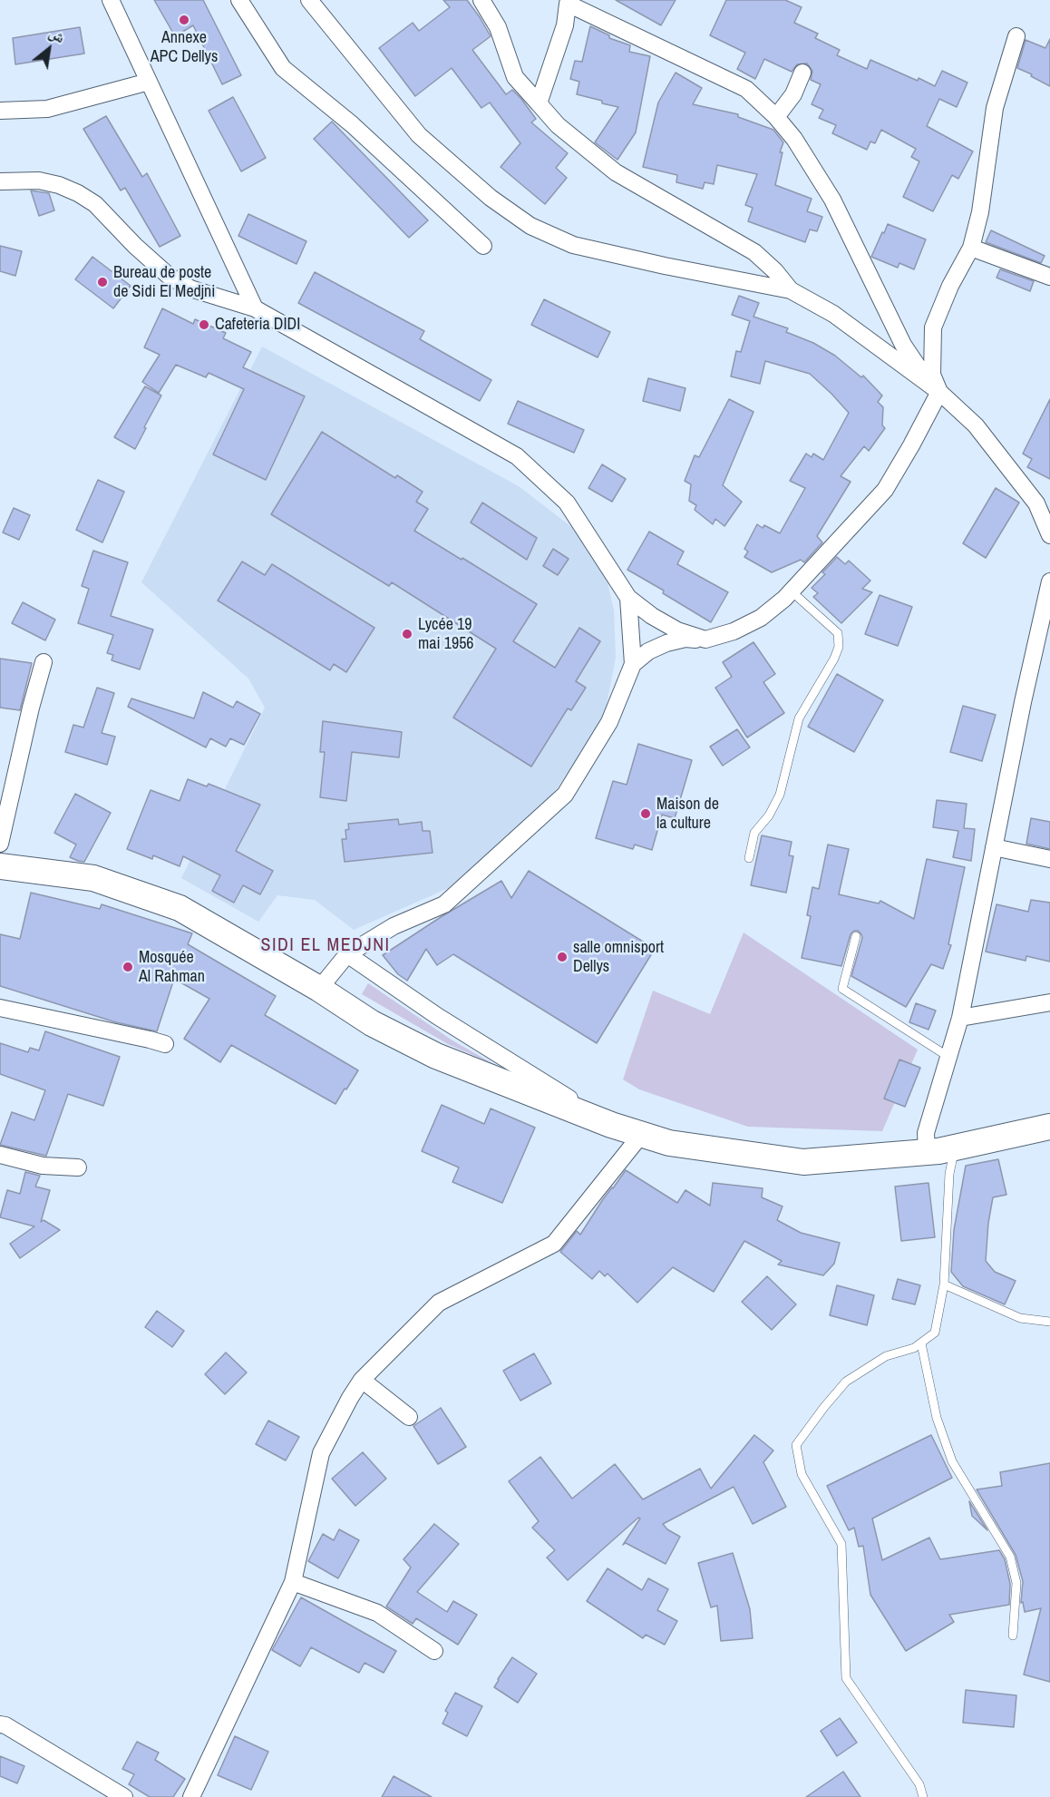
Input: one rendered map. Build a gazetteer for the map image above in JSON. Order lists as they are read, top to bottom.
{
  "districts": ["SIDI EL MEDJNI"],
  "places": [
    "Annexe APC Dellys",
    "Bureau de poste de Sidi El Medjni",
    "Cafeteria DIDI",
    "Lycée 19 mai 1956",
    "Maison de la culture",
    "salle omnisport Dellys",
    "Mosquée Al Rahman"
  ],
  "north": "top right"
}
